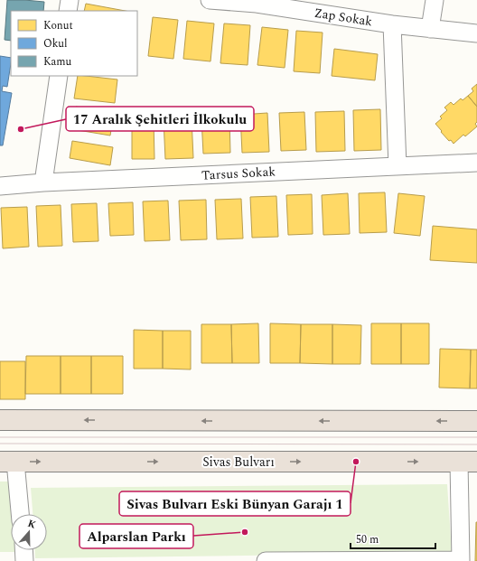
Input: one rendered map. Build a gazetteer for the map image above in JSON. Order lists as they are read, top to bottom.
{
  "streets": {
    "highway": ["Sivas Bulvarı"],
    "street": ["Zap Sokak", "Tarsus Sokak"]
  },
  "places": ["17 Aralık Şehitleri İlkokulu", "Sivas Bulvarı Eski Bünyan Garajı 1", "Alparslan Parkı"],
  "legend": ["Konut", "Okul", "Kamu"],
  "scale_bar": "50 m",
  "north": "top"
}
